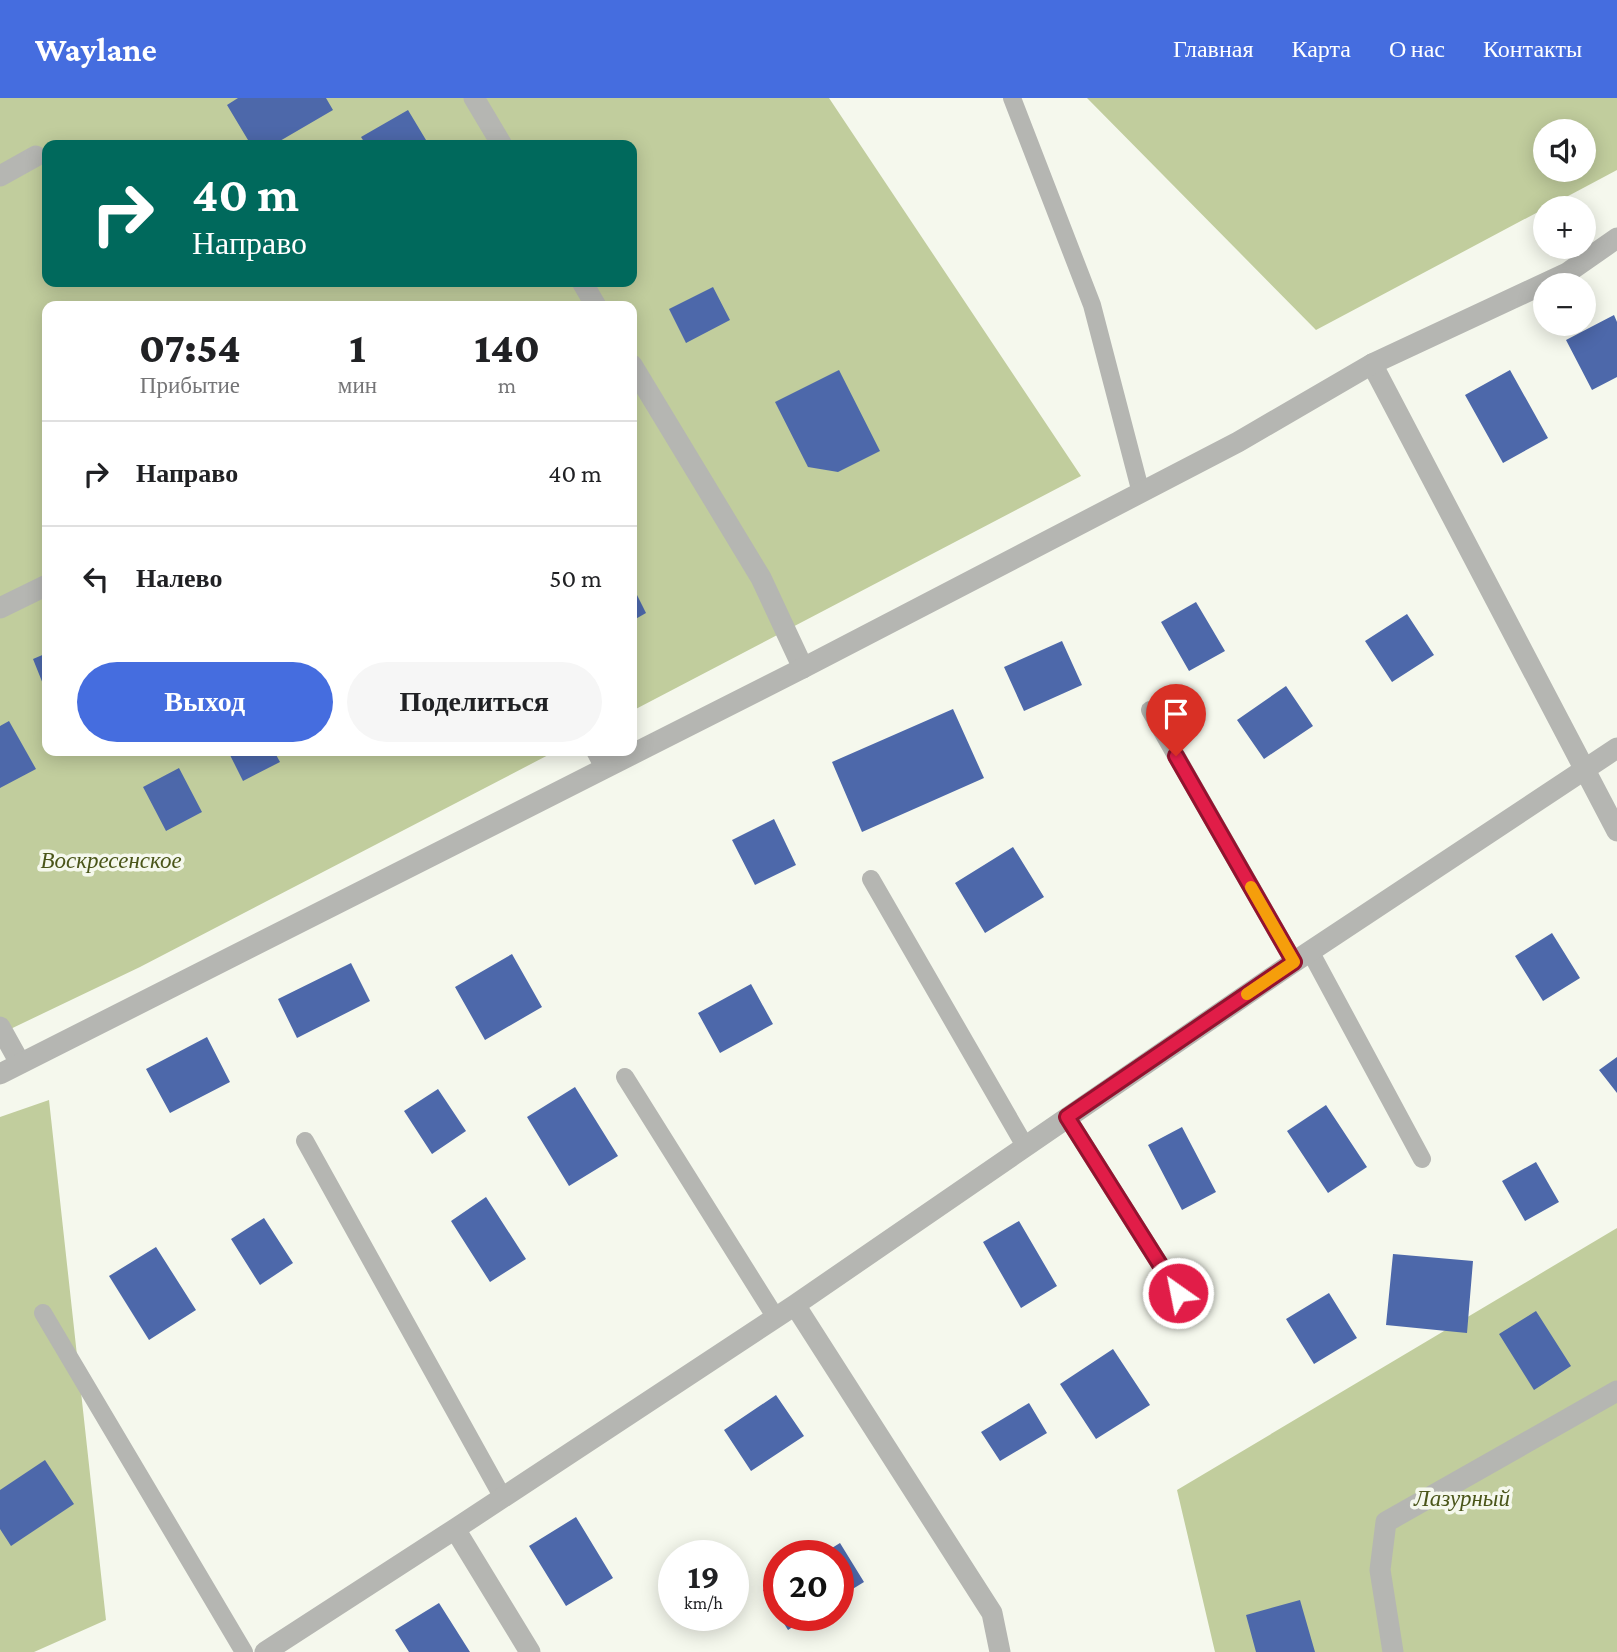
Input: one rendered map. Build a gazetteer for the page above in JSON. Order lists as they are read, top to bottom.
{
  "parks": ["Воскресенское", "Лазурный"],
  "page": {
    "header": "Waylane",
    "nav": [
      "Главная",
      "Карта",
      "О нас",
      "Контакты"
    ],
    "map_buttons": ["+", "−"],
    "turn": ["40 m", "Направо"],
    "eta": [
      "07:54",
      "Прибытие",
      "1",
      "мин",
      "140",
      "m"
    ],
    "list": [
      {
        "name": "Направо",
        "value": "40 m"
      },
      {
        "name": "Налево",
        "value": "50 m"
      }
    ],
    "buttons": ["Выход", "Поделиться"],
    "speed": "19 km/h",
    "limit": "20"
  }
}
